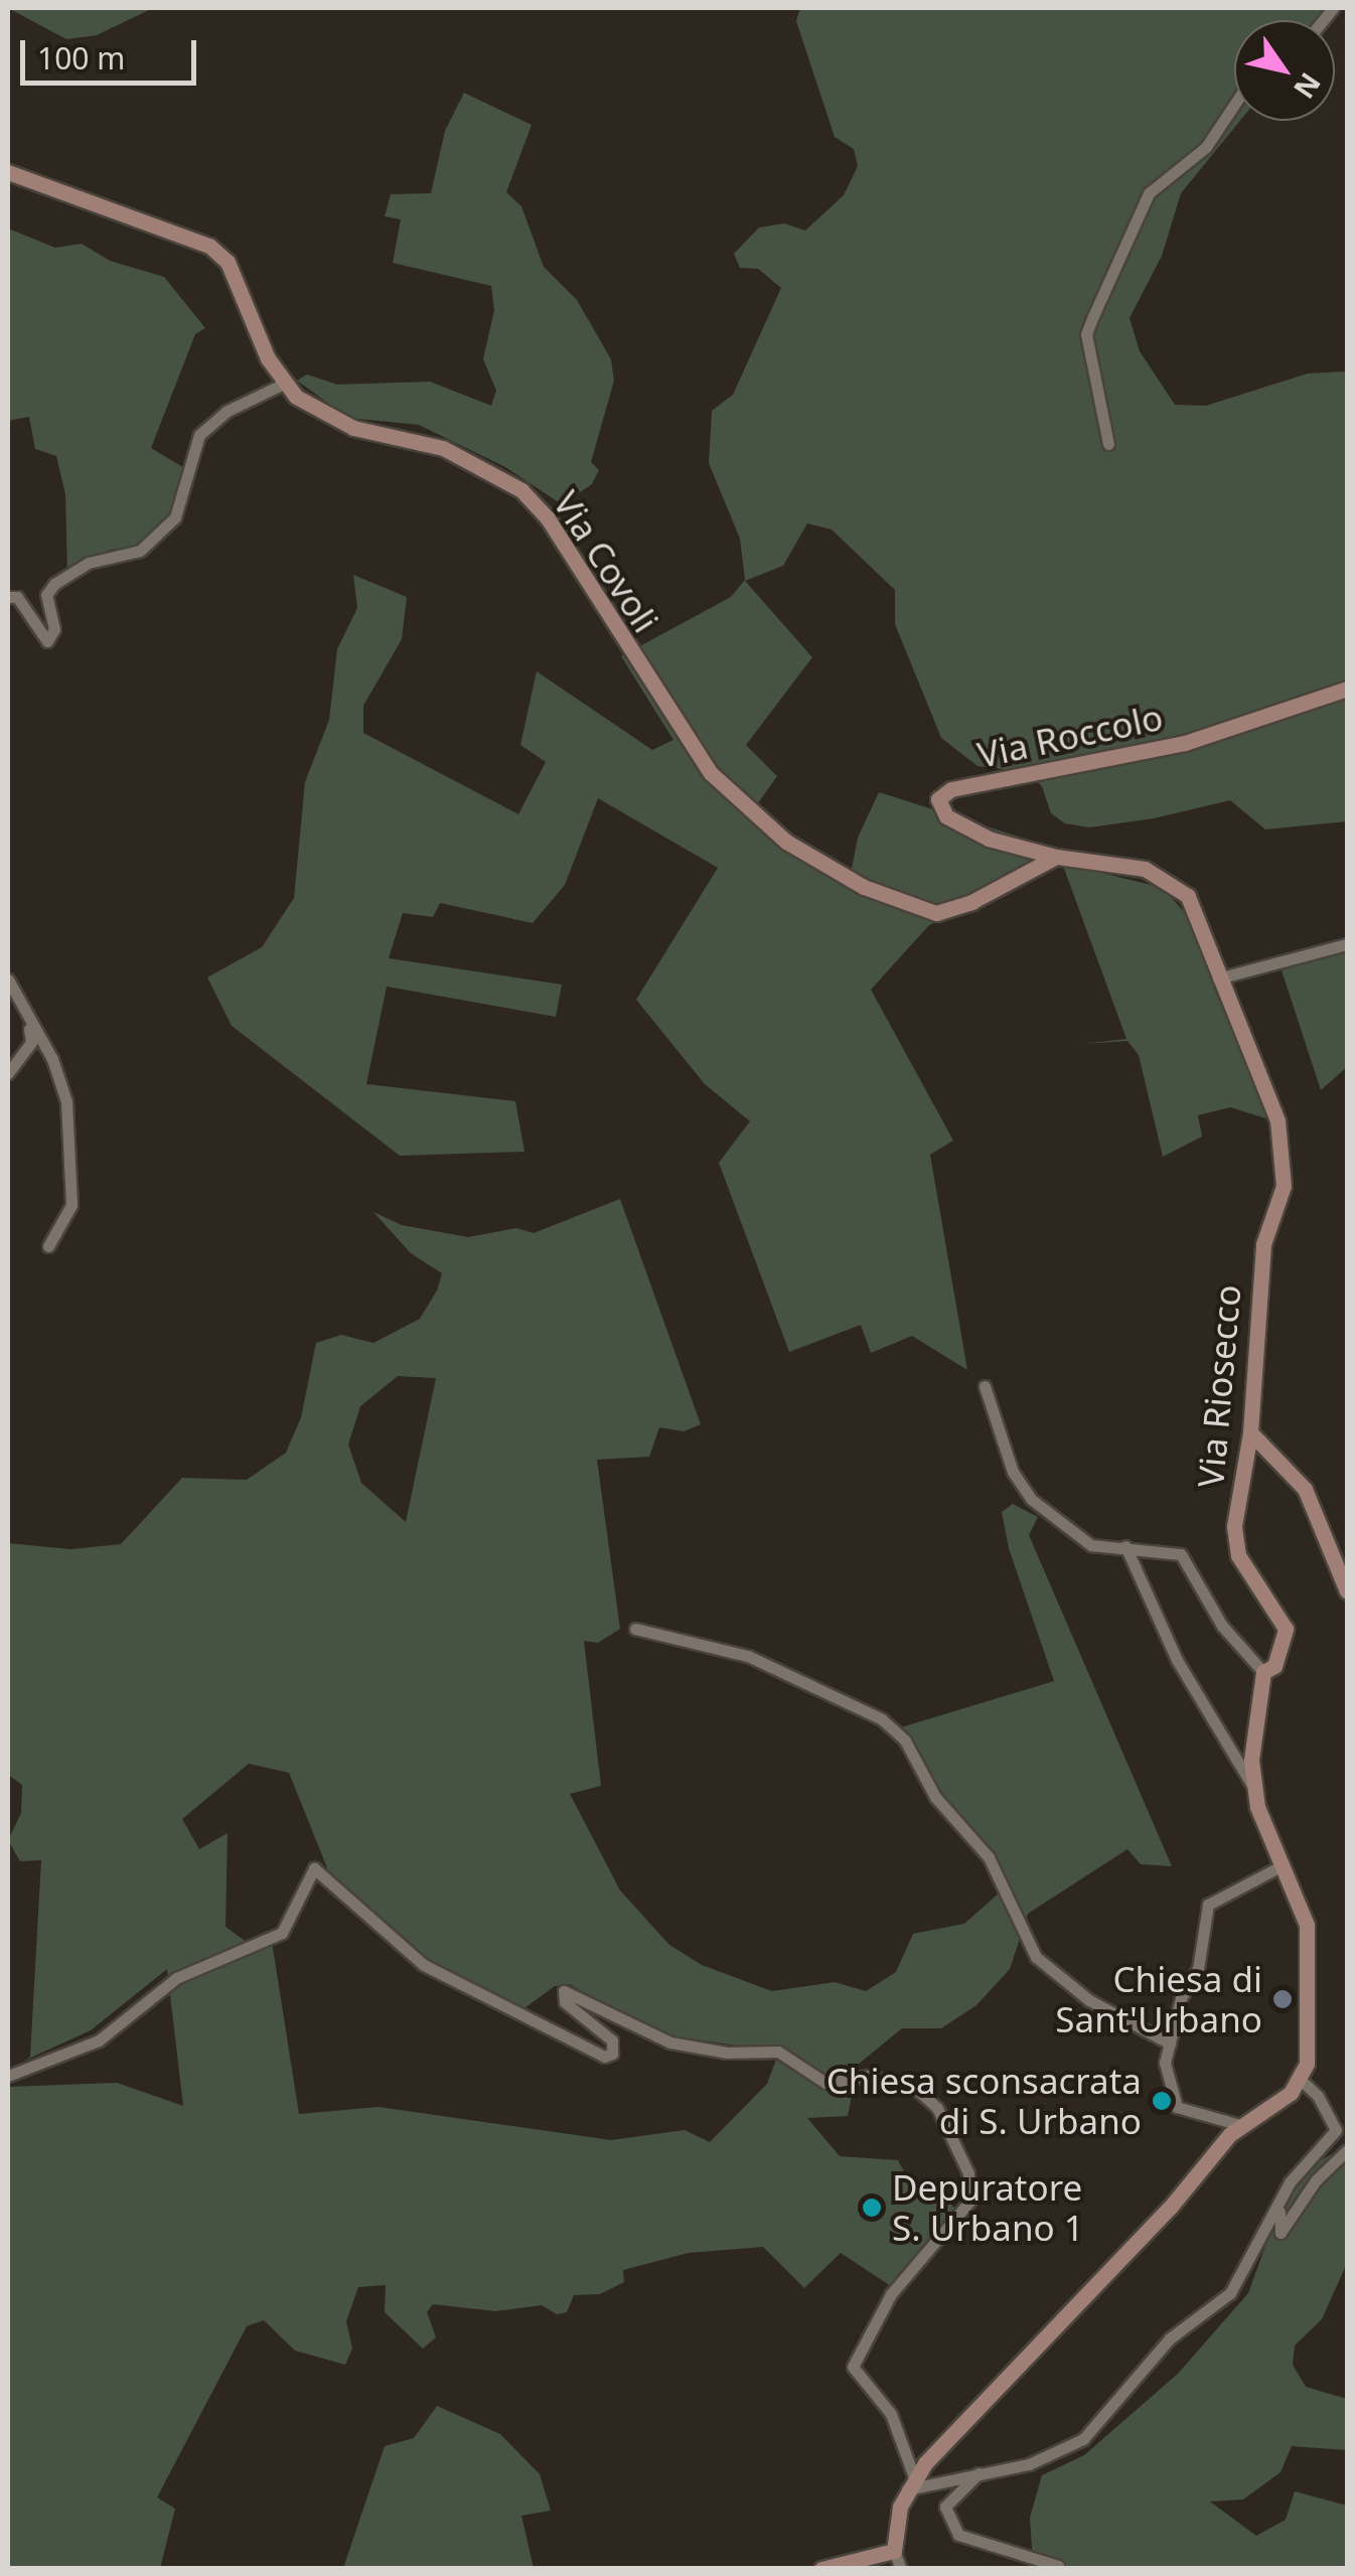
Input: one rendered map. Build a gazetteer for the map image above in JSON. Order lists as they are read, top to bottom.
{
  "streets": {
    "street": ["Via Covoli", "Via Roccolo", "Via Riosecco"]
  },
  "crossings": [
    ["Via Covoli", "Via Roccolo"],
    ["Via Covoli", "Via Riosecco"],
    ["Via Roccolo", "Via Riosecco"]
  ],
  "places": ["Chiesa di Sant'Urbano", "Chiesa sconsacrata di S. Urbano", "Depuratore S. Urbano 1"],
  "scale_bar": "100 m",
  "north": "bottom right"
}
